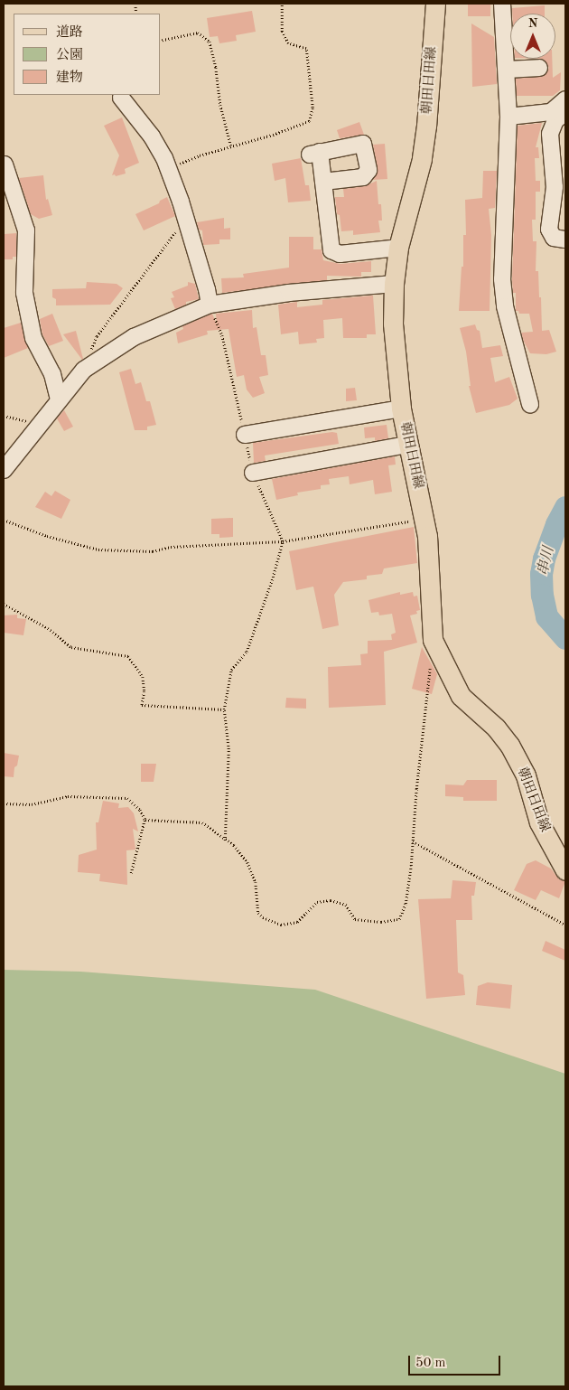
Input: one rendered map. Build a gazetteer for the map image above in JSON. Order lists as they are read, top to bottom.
{
  "streets": {
    "main road": ["朝田日田線"]
  },
  "water": ["串川"],
  "legend": ["道路", "公園", "建物"],
  "scale_bar": "50 m",
  "north": "top"
}
